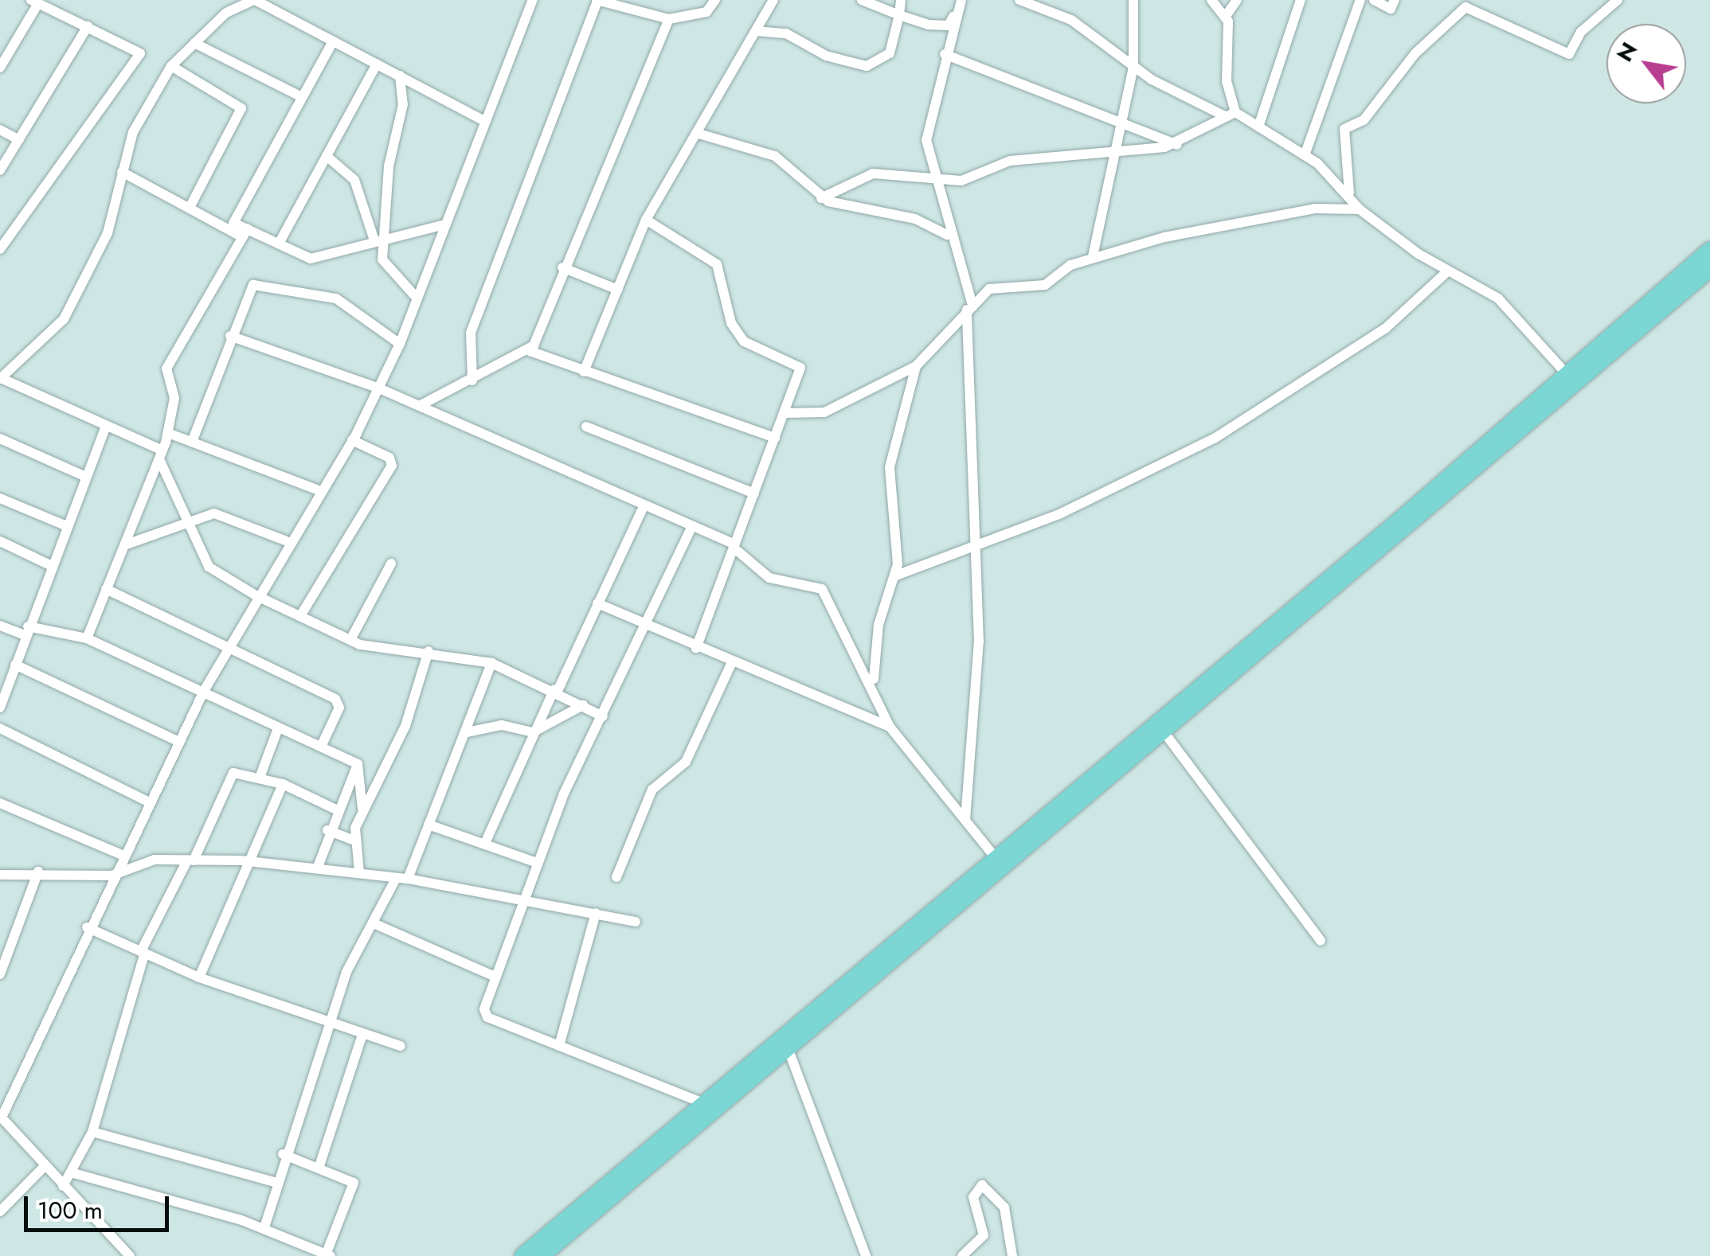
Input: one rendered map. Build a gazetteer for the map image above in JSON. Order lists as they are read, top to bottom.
{
  "scale_bar": "100 m",
  "north": "top left"
}
